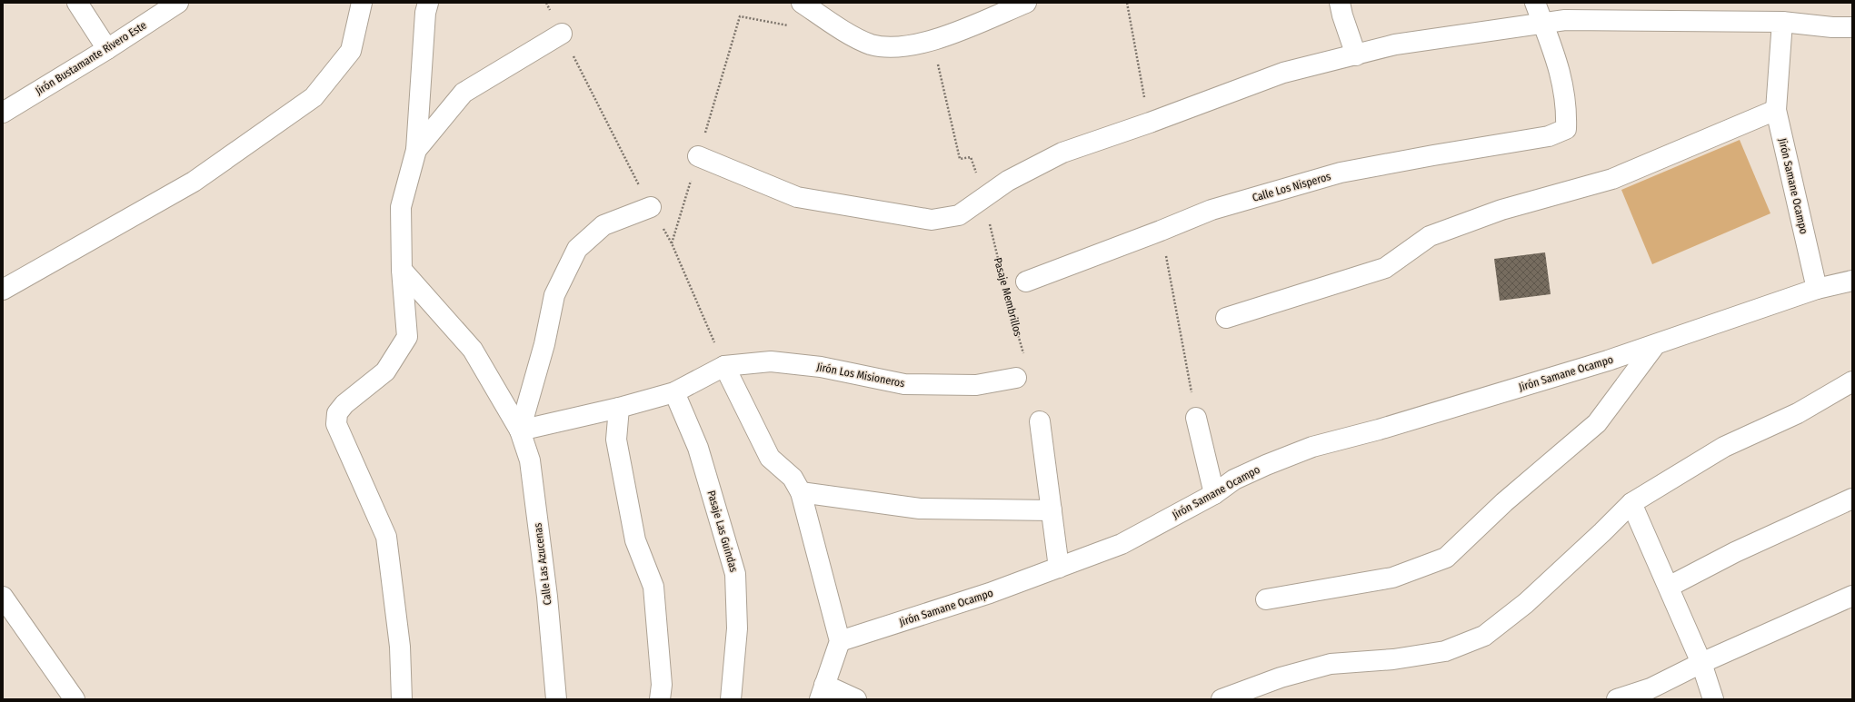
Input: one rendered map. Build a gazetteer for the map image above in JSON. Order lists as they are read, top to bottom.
{
  "streets": {
    "street": [
      "Jirón Bustamante Rivero Este",
      "Jirón Samane Ocampo",
      "Calle Los Nisperos",
      "Jirón Los Misioneros",
      "Pasaje Las Guindas",
      "Calle Las Azucenas"
    ],
    "path": ["Pasaje Membrillos"]
  }
}
